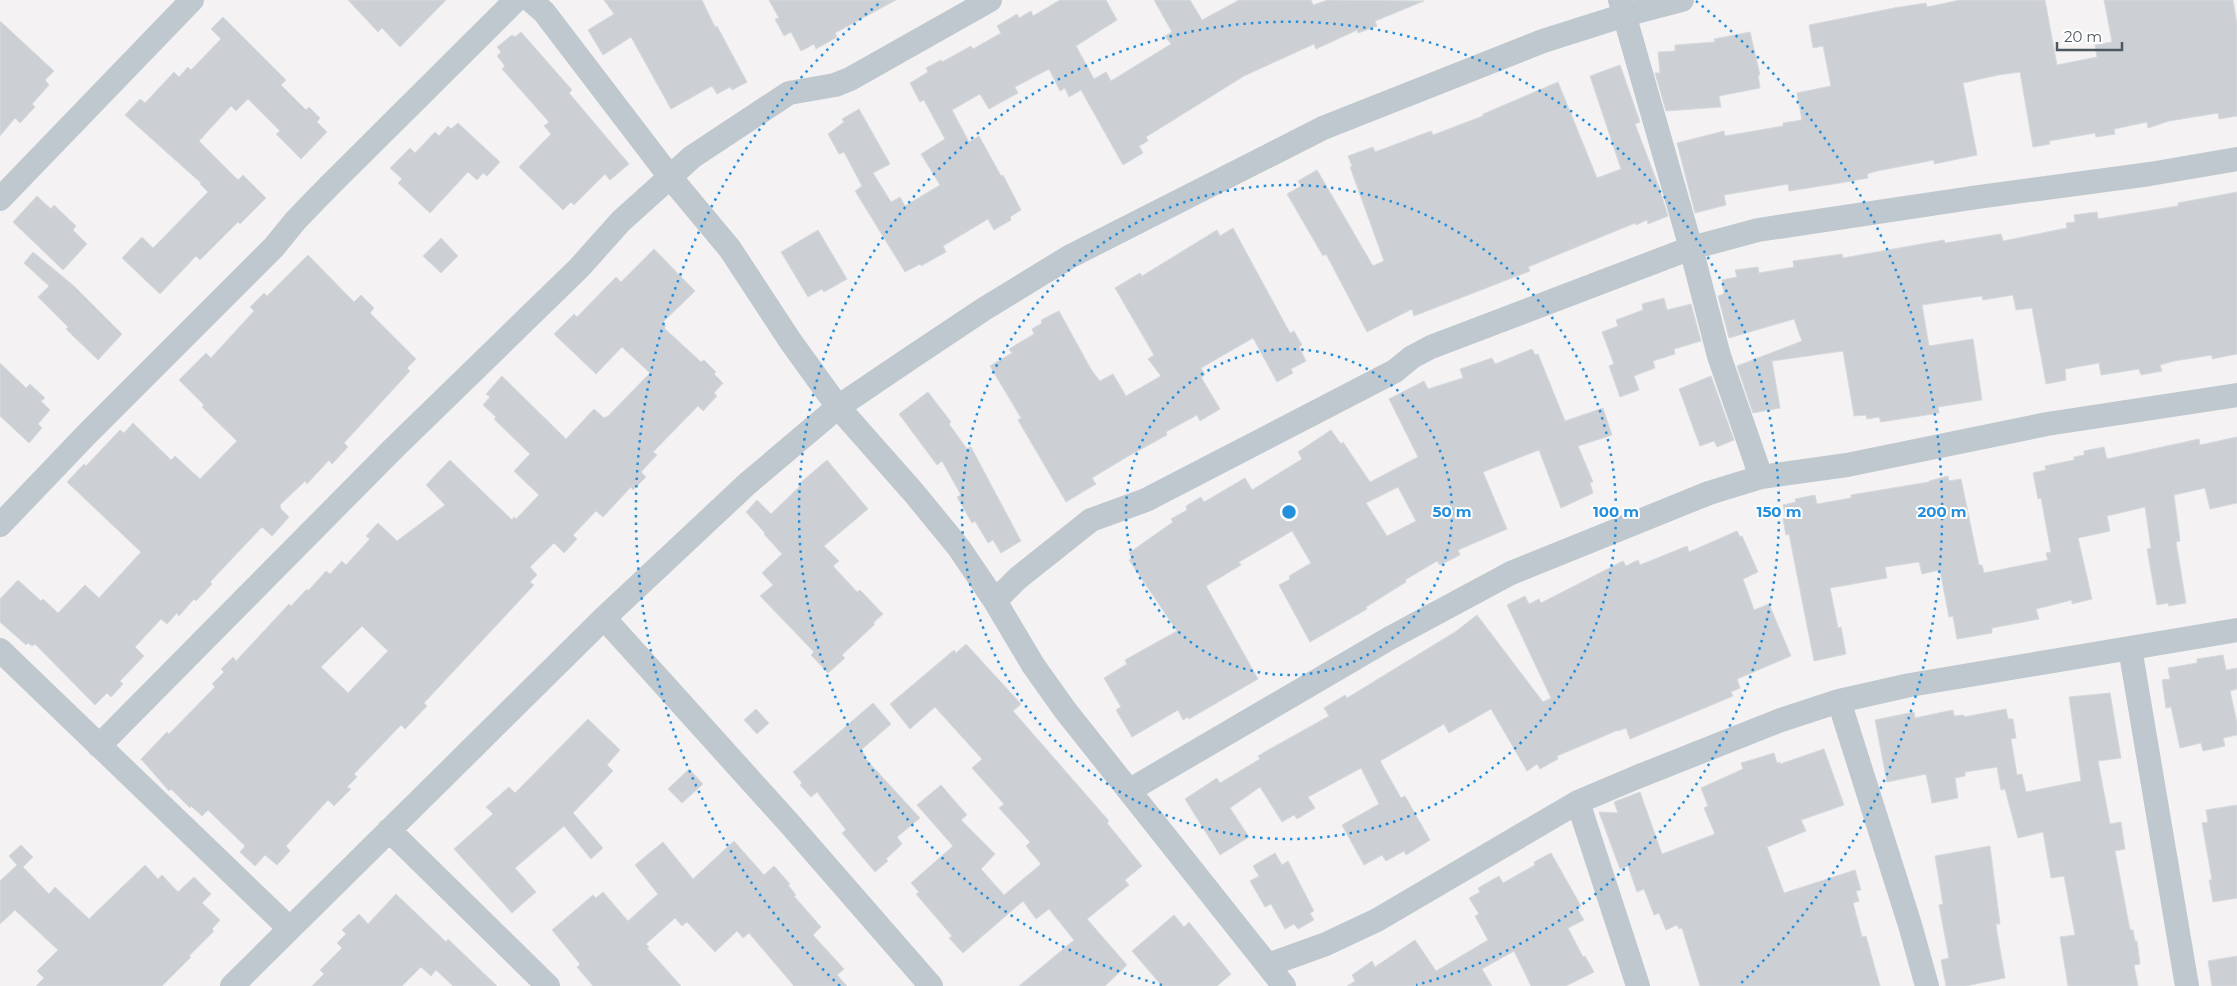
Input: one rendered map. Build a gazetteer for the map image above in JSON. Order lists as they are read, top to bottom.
{
  "scale_bar": "20 m",
  "rings": [
    "50 m",
    "100 m",
    "150 m",
    "200 m"
  ]
}
